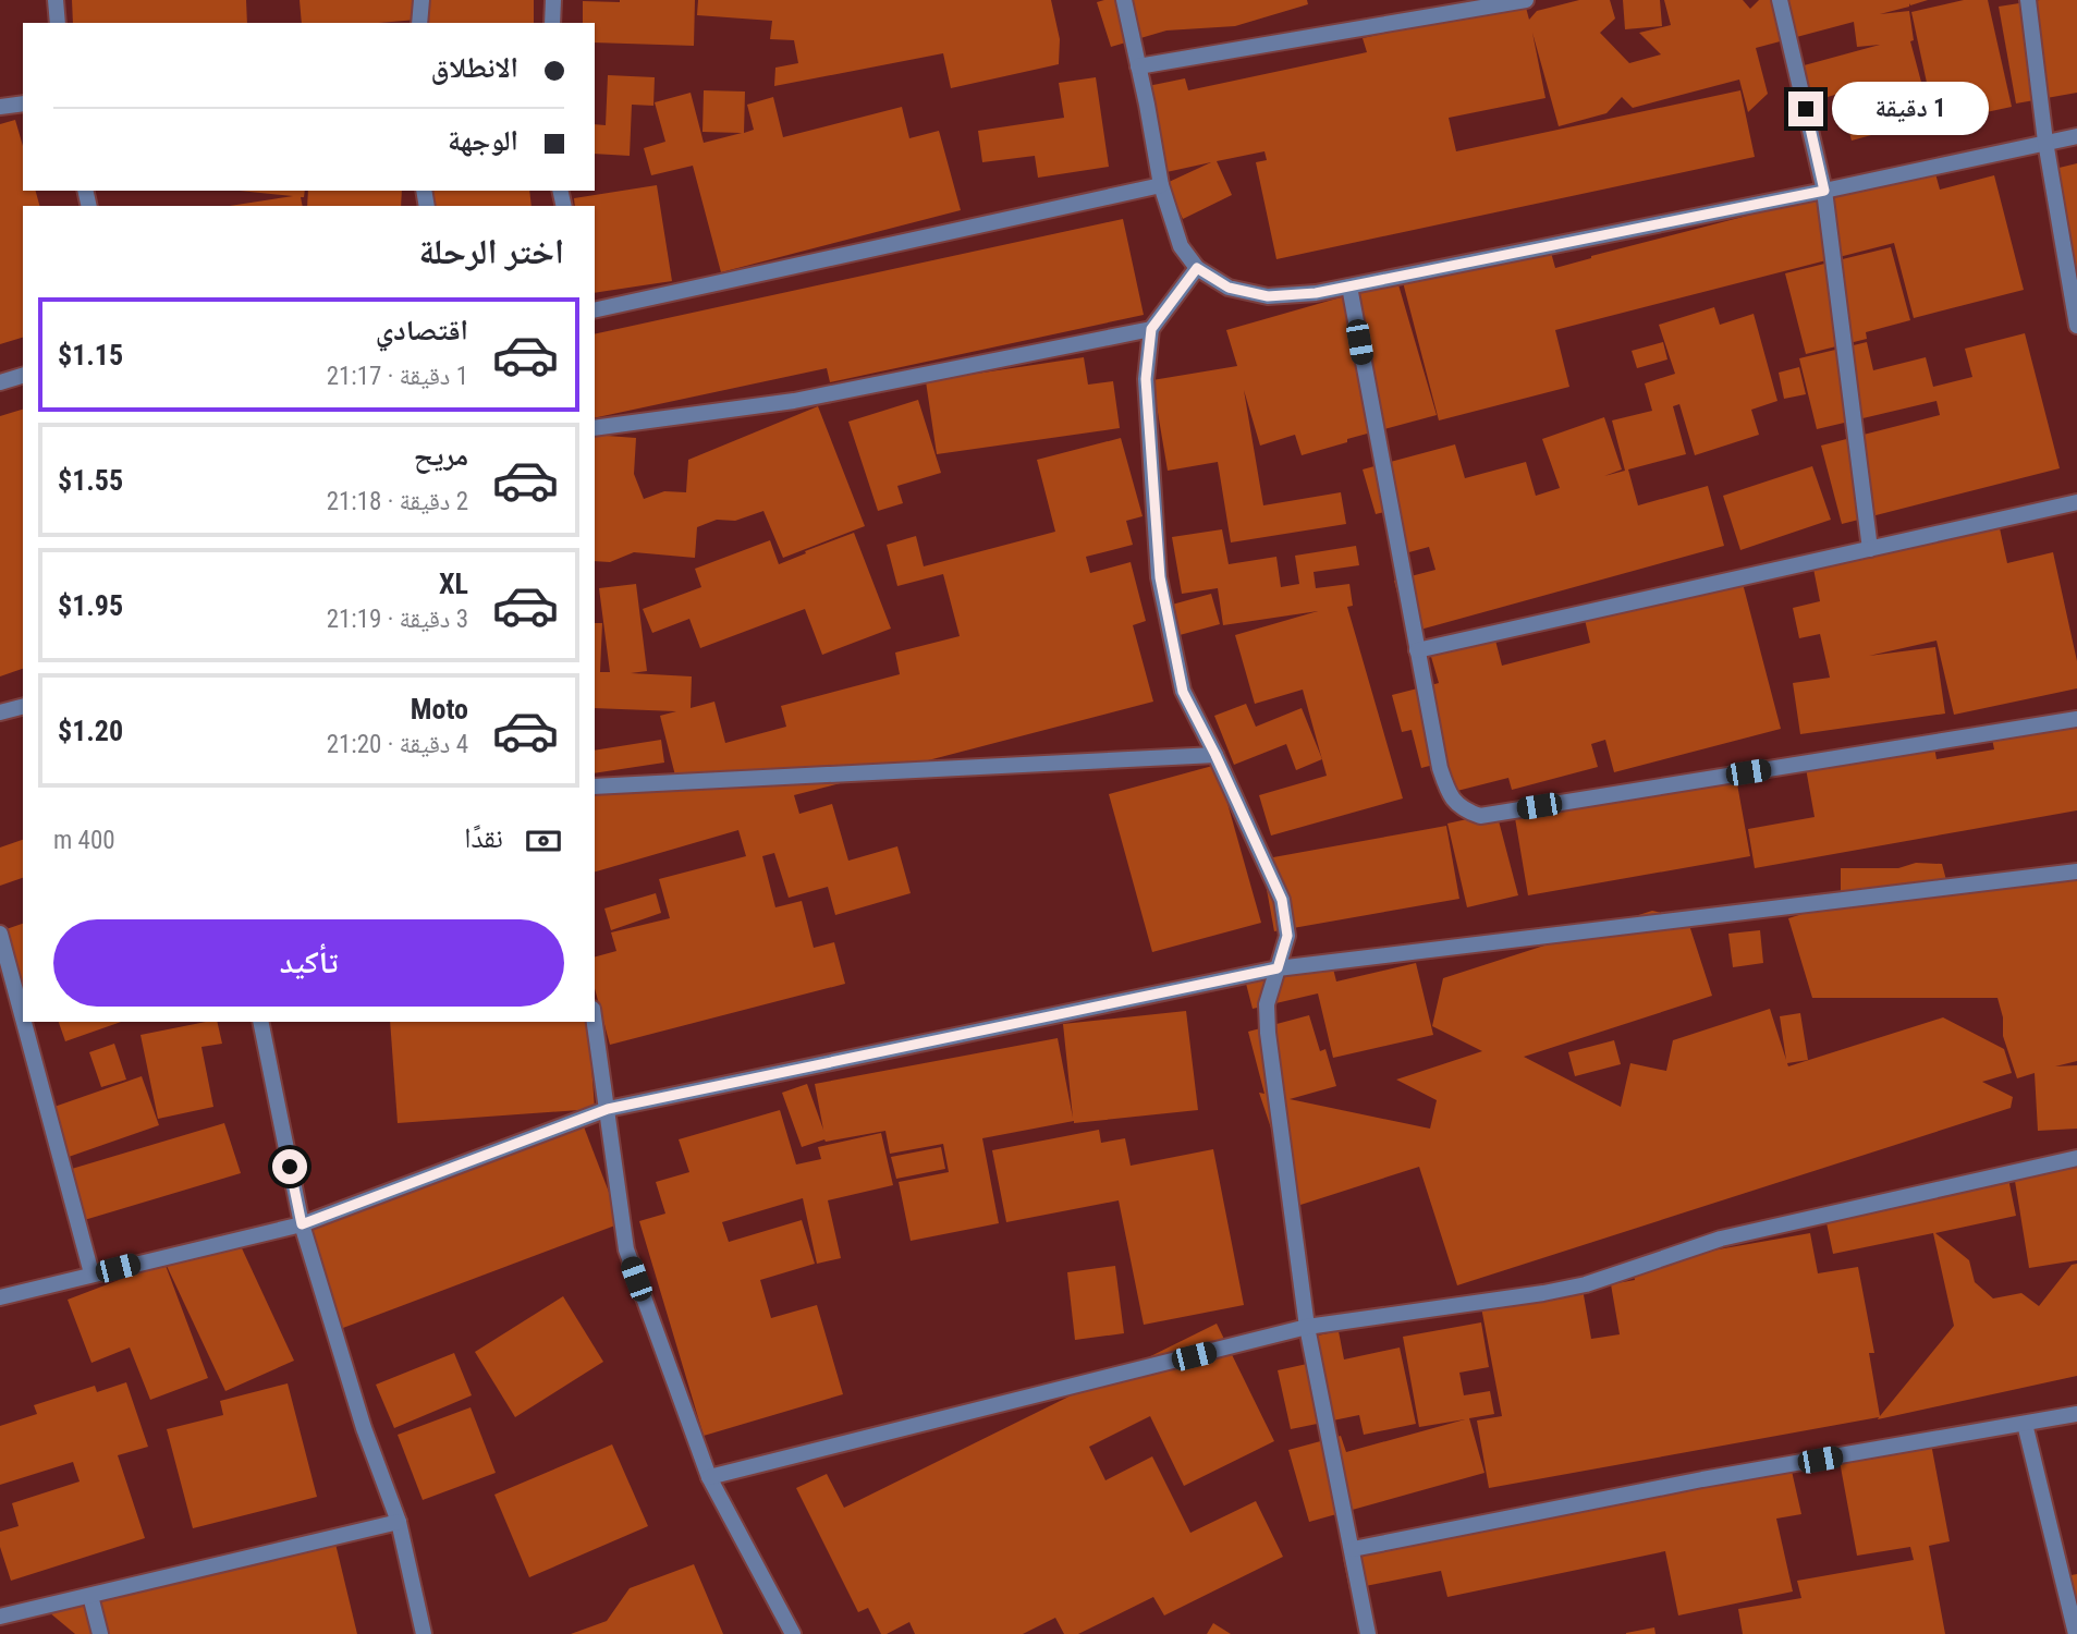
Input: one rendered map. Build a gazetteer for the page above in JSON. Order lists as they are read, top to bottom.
{
  "page": {
    "banner": ["الانطلاق", "الوجهة"],
    "bubble": "1 دقيقة",
    "heading": "اختر الرحلة",
    "list": [
      {
        "name": "اقتصادي",
        "note": "1 دقيقة · 21:17",
        "value": "$1.15"
      },
      {
        "name": "مريح",
        "note": "2 دقيقة · 21:18",
        "value": "$1.55"
      },
      {
        "name": "XL",
        "note": "3 دقيقة · 21:19",
        "value": "$1.95"
      },
      {
        "name": "Moto",
        "note": "4 دقيقة · 21:20",
        "value": "$1.20"
      }
    ],
    "pay": ["نقدًا", "400 m"],
    "buttons": "تأكيد"
  }
}
